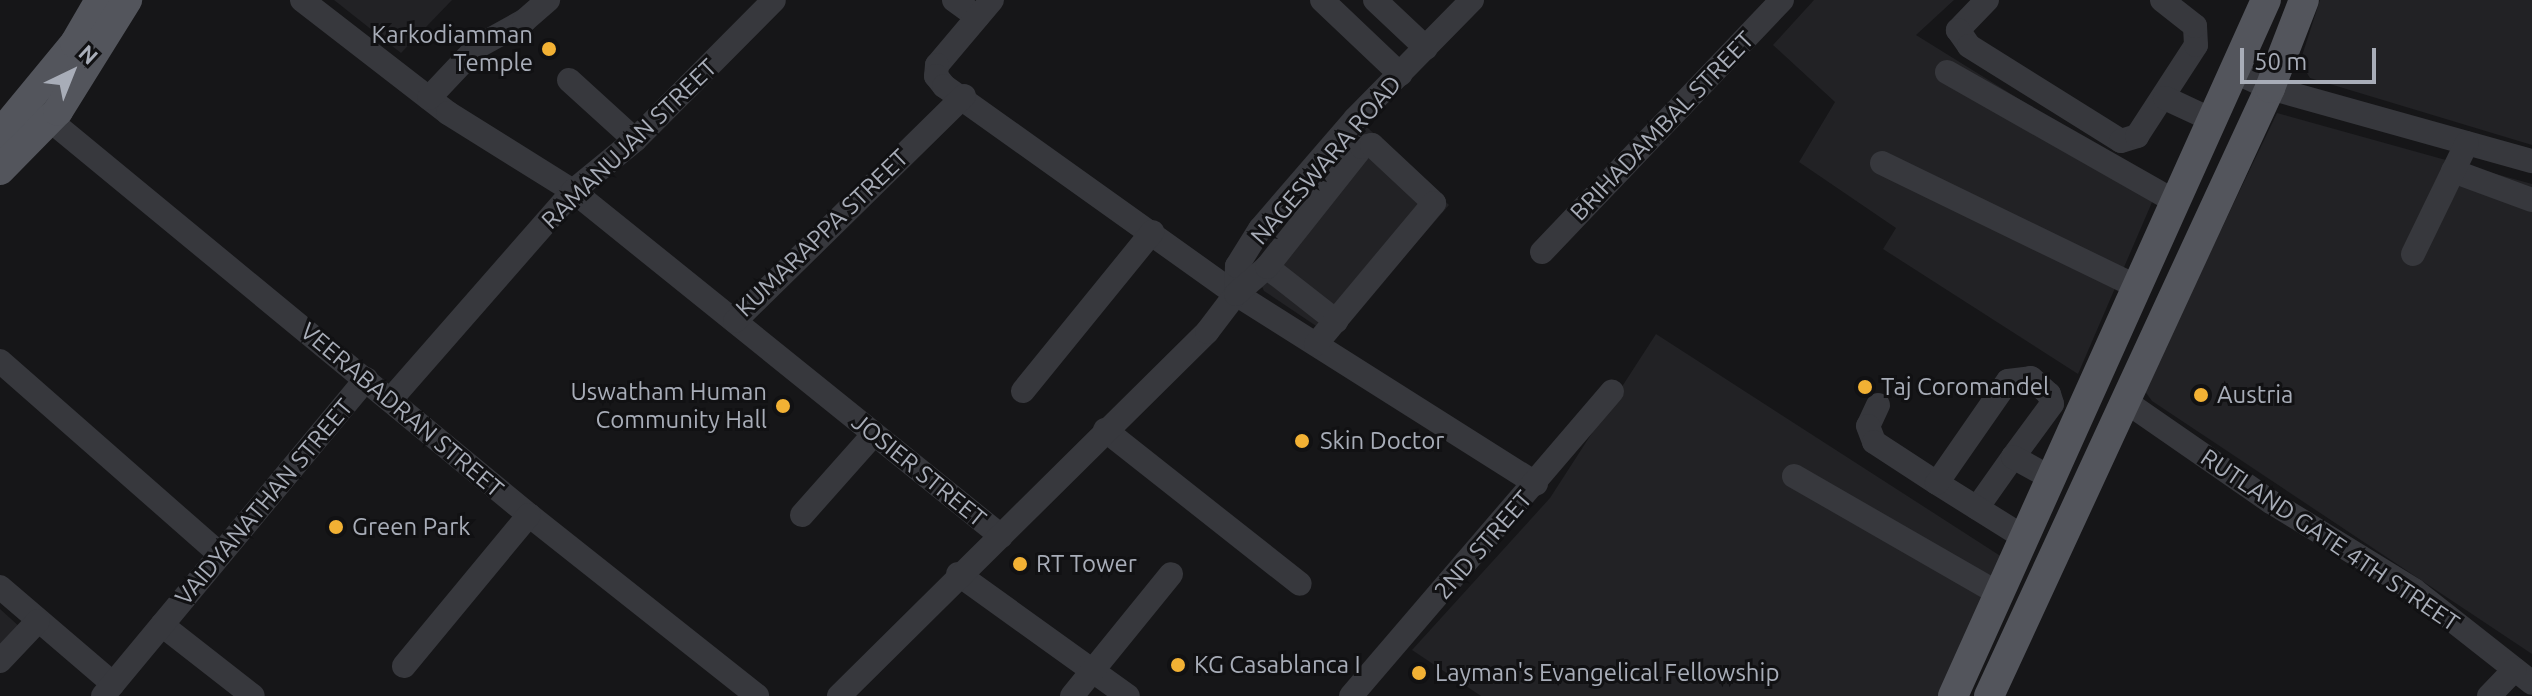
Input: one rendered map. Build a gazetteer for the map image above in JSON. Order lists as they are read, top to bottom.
{
  "streets": {
    "street": [
      "BRIHADAMBAL STREET",
      "RAMANUJAN STREET",
      "NAGESWARA ROAD",
      "KUMARAPPA STREET",
      "VEERABADRAN STREET",
      "JOSIER STREET",
      "VAIDYANATHAN STREET",
      "RUTLAND GATE 4TH STREET",
      "2ND STREET"
    ]
  },
  "crossings": [
    ["RAMANUJAN STREET", "KUMARAPPA STREET"],
    ["RAMANUJAN STREET", "VEERABADRAN STREET"],
    ["NAGESWARA ROAD", "JOSIER STREET"],
    ["KUMARAPPA STREET", "JOSIER STREET"],
    ["VEERABADRAN STREET", "VAIDYANATHAN STREET"]
  ],
  "places": [
    "Karkodiamman Temple",
    "Taj Coromandel",
    "Austria",
    "Uswatham Human Community Hall",
    "Skin Doctor",
    "Green Park",
    "RT Tower",
    "KG Casablanca I",
    "Layman's Evangelical Fellowship"
  ],
  "scale_bar": "50 m",
  "north": "top right"
}
